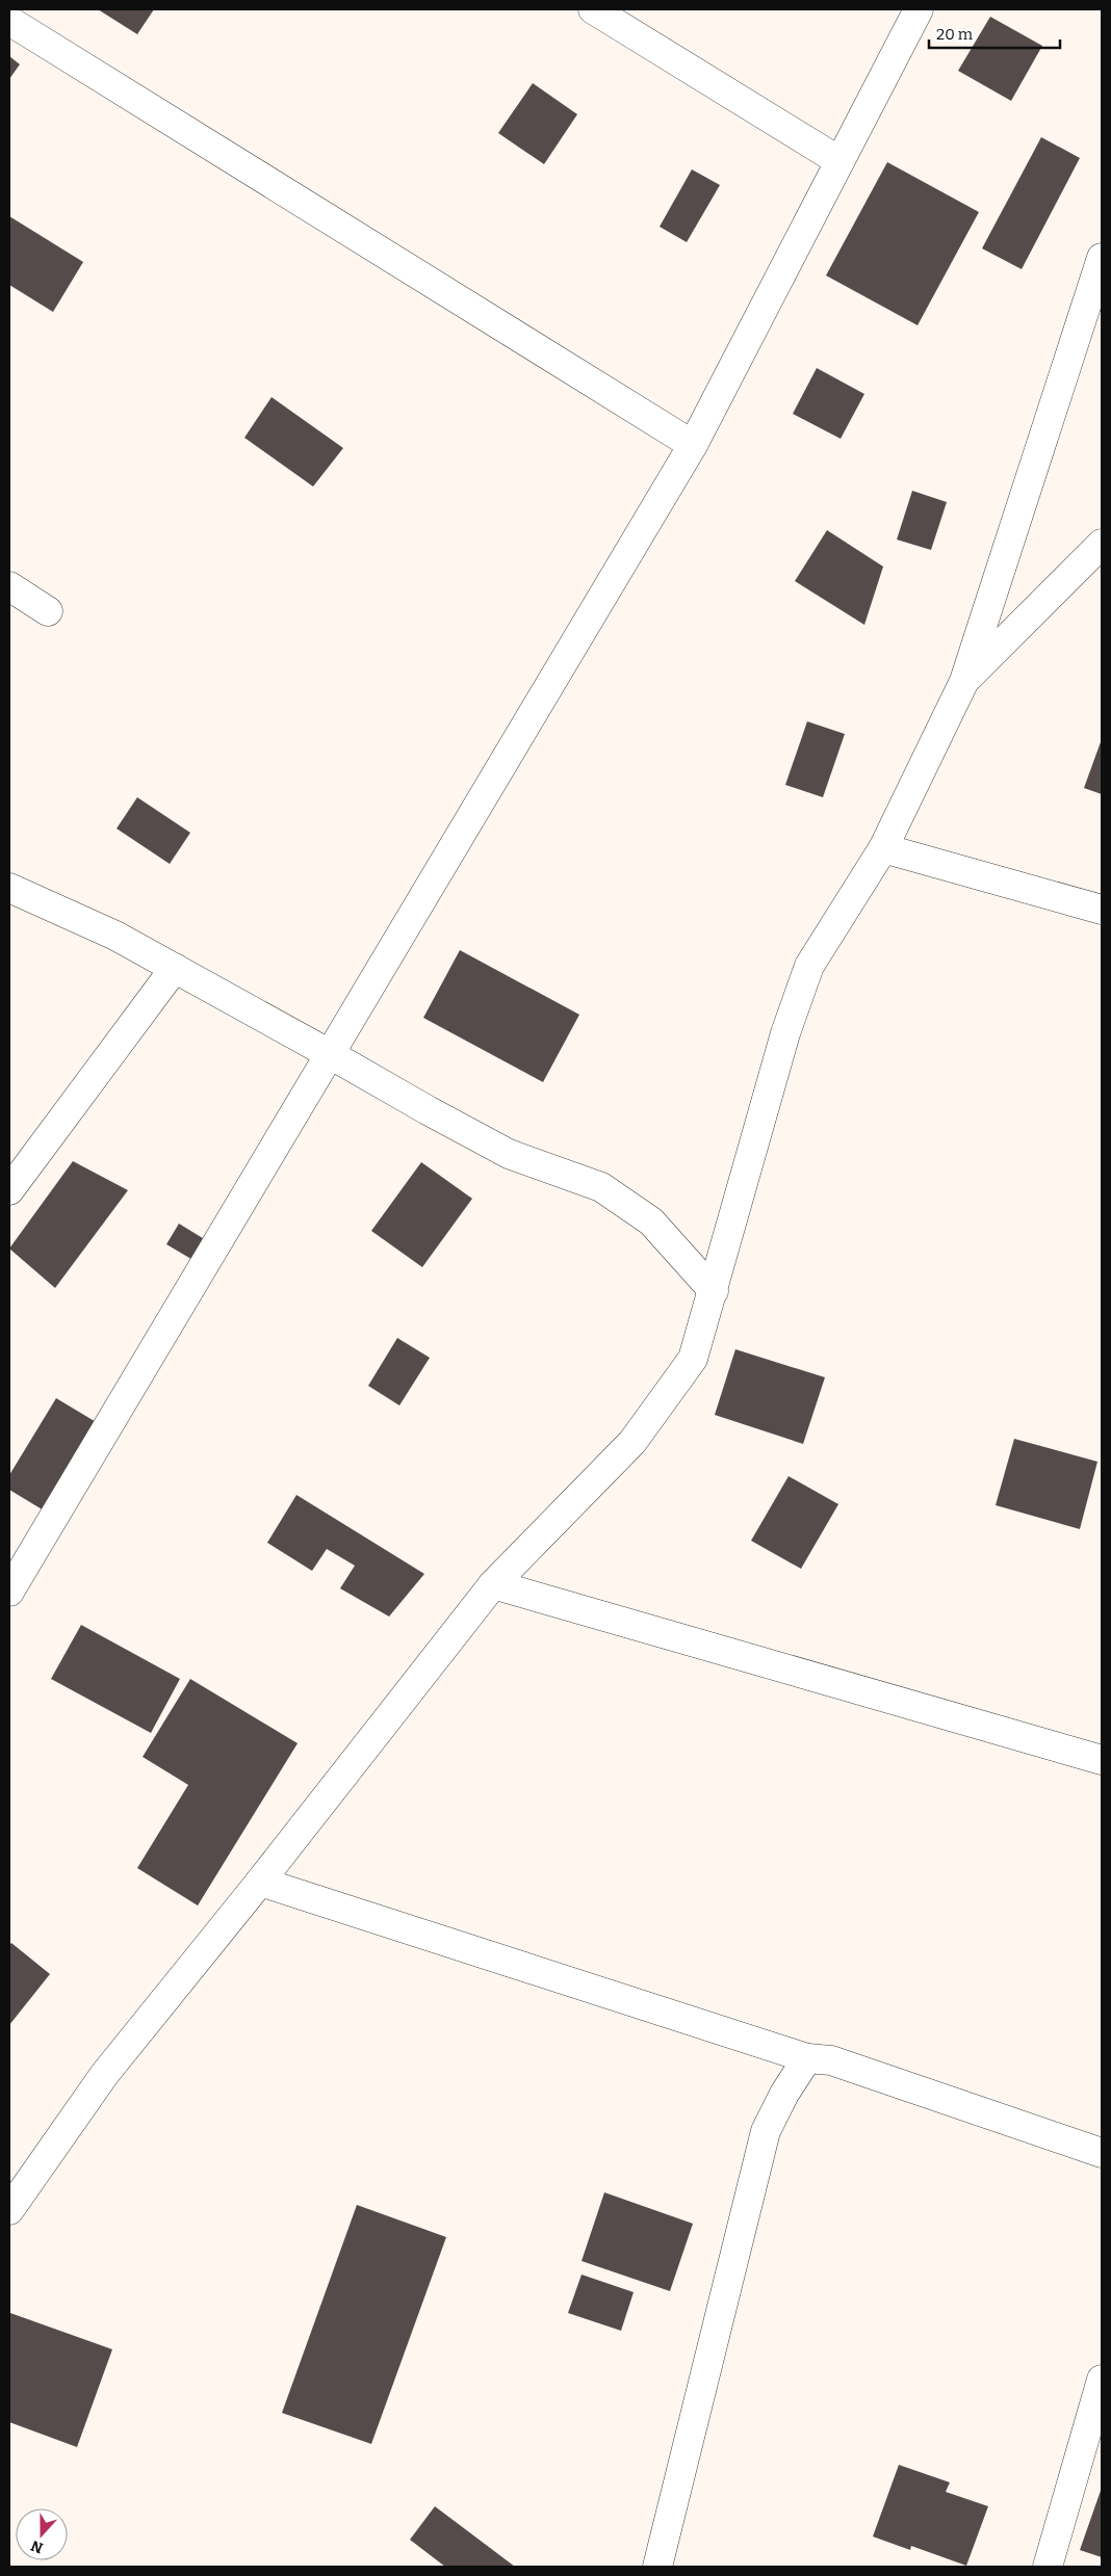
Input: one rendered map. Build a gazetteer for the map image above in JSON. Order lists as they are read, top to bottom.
{
  "scale_bar": "20 m",
  "north": "bottom"
}
